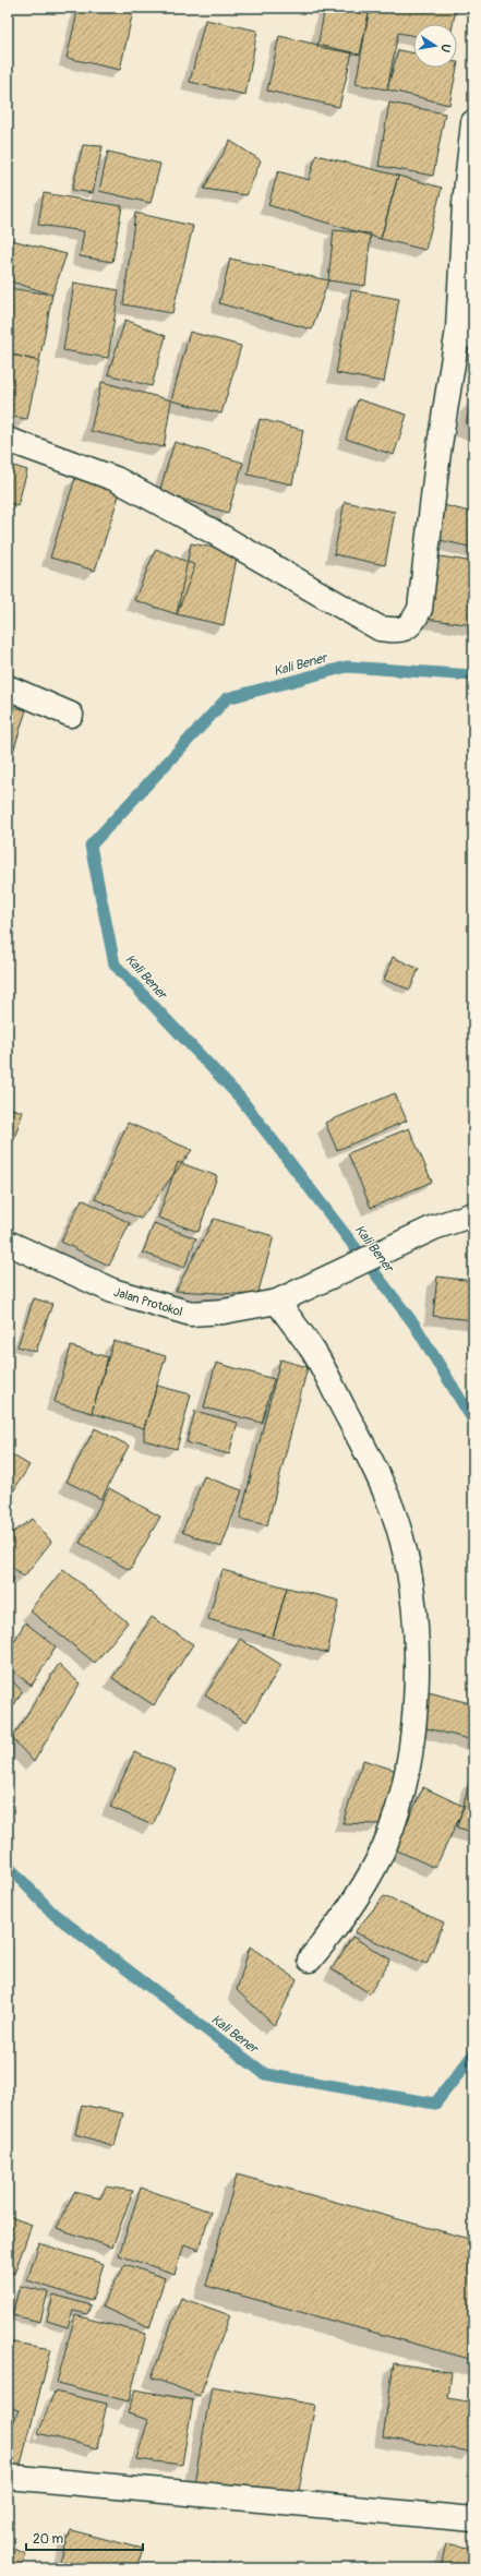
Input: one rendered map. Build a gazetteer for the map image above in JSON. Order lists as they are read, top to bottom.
{
  "streets": {
    "street": ["Jalan Protokol"]
  },
  "water": ["Kali Bener"],
  "scale_bar": "20 m",
  "north": "right"
}
